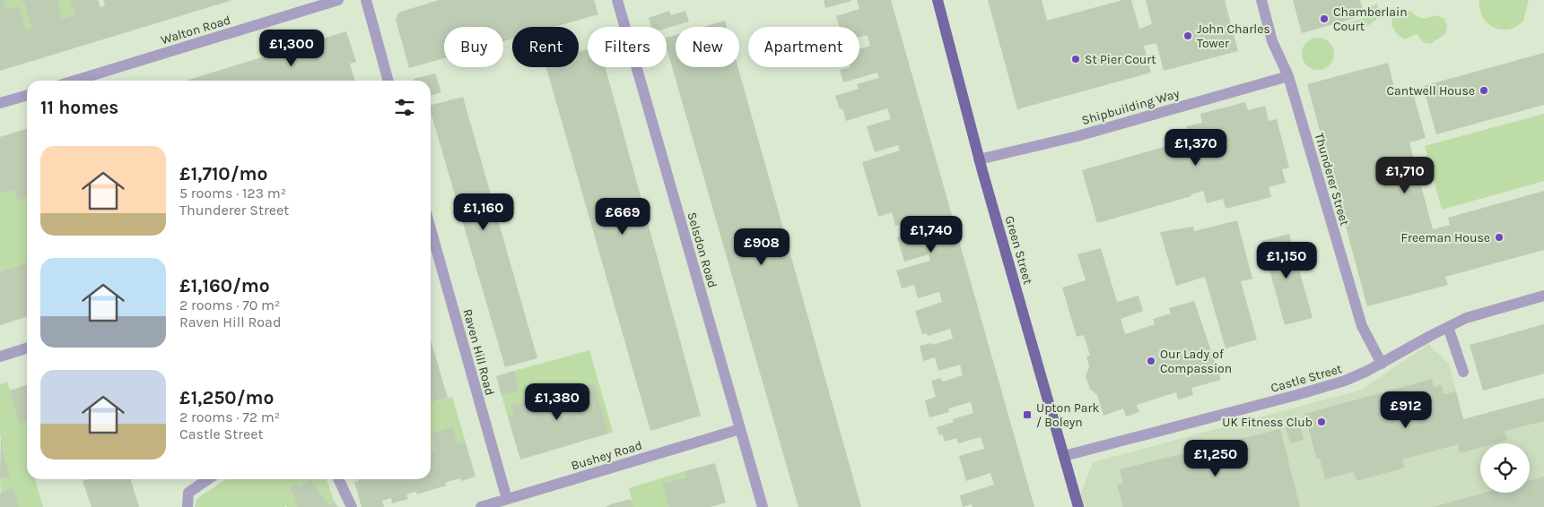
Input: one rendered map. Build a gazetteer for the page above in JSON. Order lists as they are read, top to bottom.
{
  "streets": {
    "main road": ["Green Street"],
    "street": [
      "Walton Road",
      "Shipbuilding Way",
      "Thunderer Street",
      "Selsdon Road",
      "Raven Hill Road",
      "Castle Street",
      "Bushey Road"
    ]
  },
  "crossings": [
    ["Shipbuilding Way", "Thunderer Street"],
    ["Shipbuilding Way", "Green Street"],
    ["Thunderer Street", "Castle Street"],
    ["Selsdon Road", "Bushey Road"],
    ["Green Street", "Castle Street"],
    ["Raven Hill Road", "Bushey Road"]
  ],
  "places": {
    "other": [
      "Chamberlain Court",
      "John Charles Tower",
      "St Pier Court",
      "Cantwell House",
      "Freeman House",
      "Our Lady of Compassion",
      "UK Fitness Club"
    ],
    "transit": ["Upton Park / Boleyn"]
  },
  "page": {
    "chip": [
      "Buy",
      "Rent",
      "Filters",
      "New",
      "Apartment"
    ],
    "price": [
      "£1,300",
      "£1,370",
      "£1,710",
      "£1,160",
      "£669",
      "£1,740",
      "£908",
      "£1,150",
      "£1,380",
      "£912",
      "£1,250"
    ],
    "heading": "11 homes",
    "list": [
      {
        "name": "£1,710/mo",
        "note": "5 rooms · 123 m² · Thunderer Street"
      },
      {
        "name": "£1,160/mo",
        "note": "2 rooms · 70 m² · Raven Hill Road"
      },
      {
        "name": "£1,250/mo",
        "note": "2 rooms · 72 m² · Castle Street"
      }
    ]
  }
}
